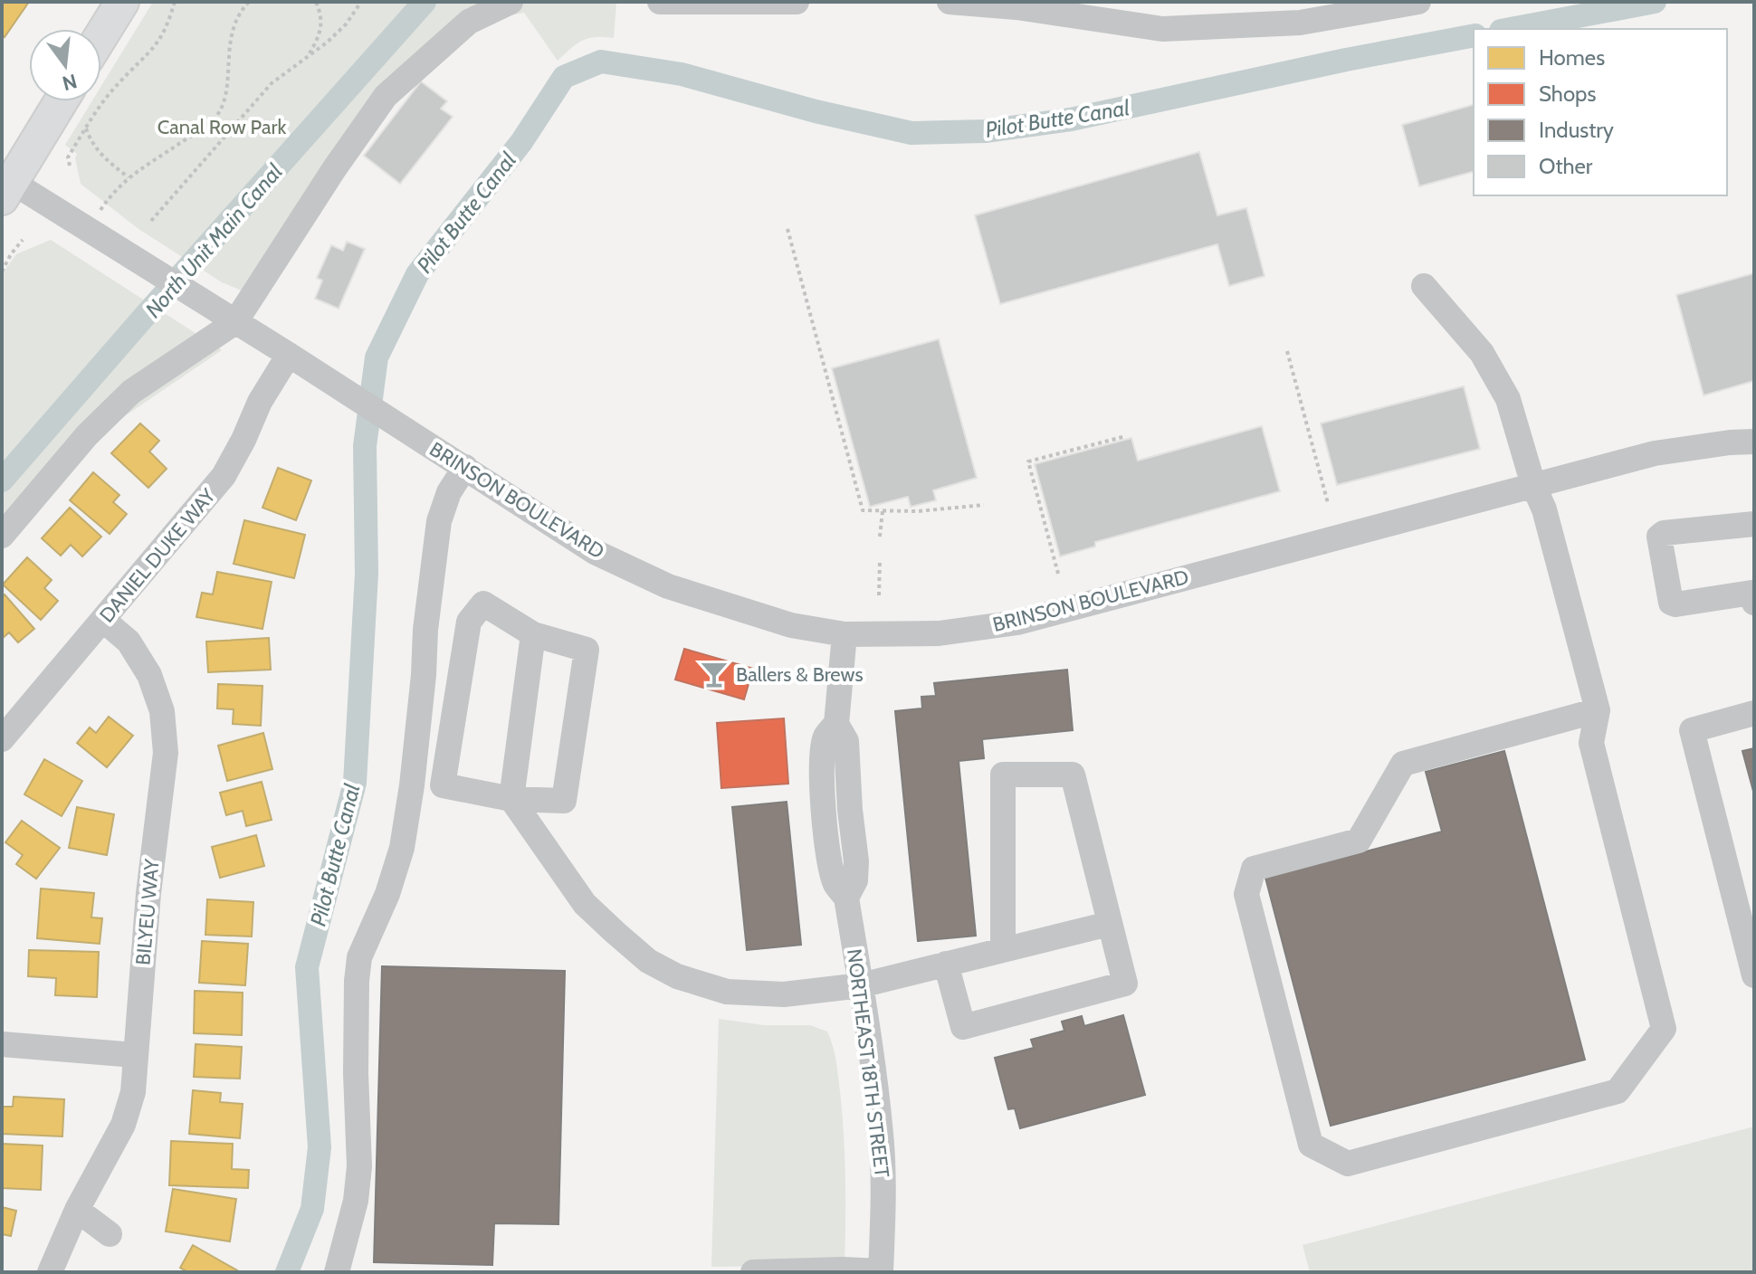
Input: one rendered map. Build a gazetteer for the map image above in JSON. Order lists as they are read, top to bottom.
{
  "streets": {
    "street": [
      "BRINSON BOULEVARD",
      "DANIEL DUKE WAY",
      "BILYEU WAY",
      "NORTHEAST 18TH STREET"
    ]
  },
  "crossings": [
    ["BRINSON BOULEVARD", "DANIEL DUKE WAY"],
    ["BRINSON BOULEVARD", "NORTHEAST 18TH STREET"],
    ["DANIEL DUKE WAY", "BILYEU WAY"]
  ],
  "water": ["Pilot Butte Canal", "North Unit Main Canal"],
  "parks": ["Canal Row Park"],
  "places": {
    "bar": ["Ballers & Brews"]
  },
  "legend": [
    "Homes",
    "Shops",
    "Industry",
    "Other"
  ],
  "north": "bottom"
}
